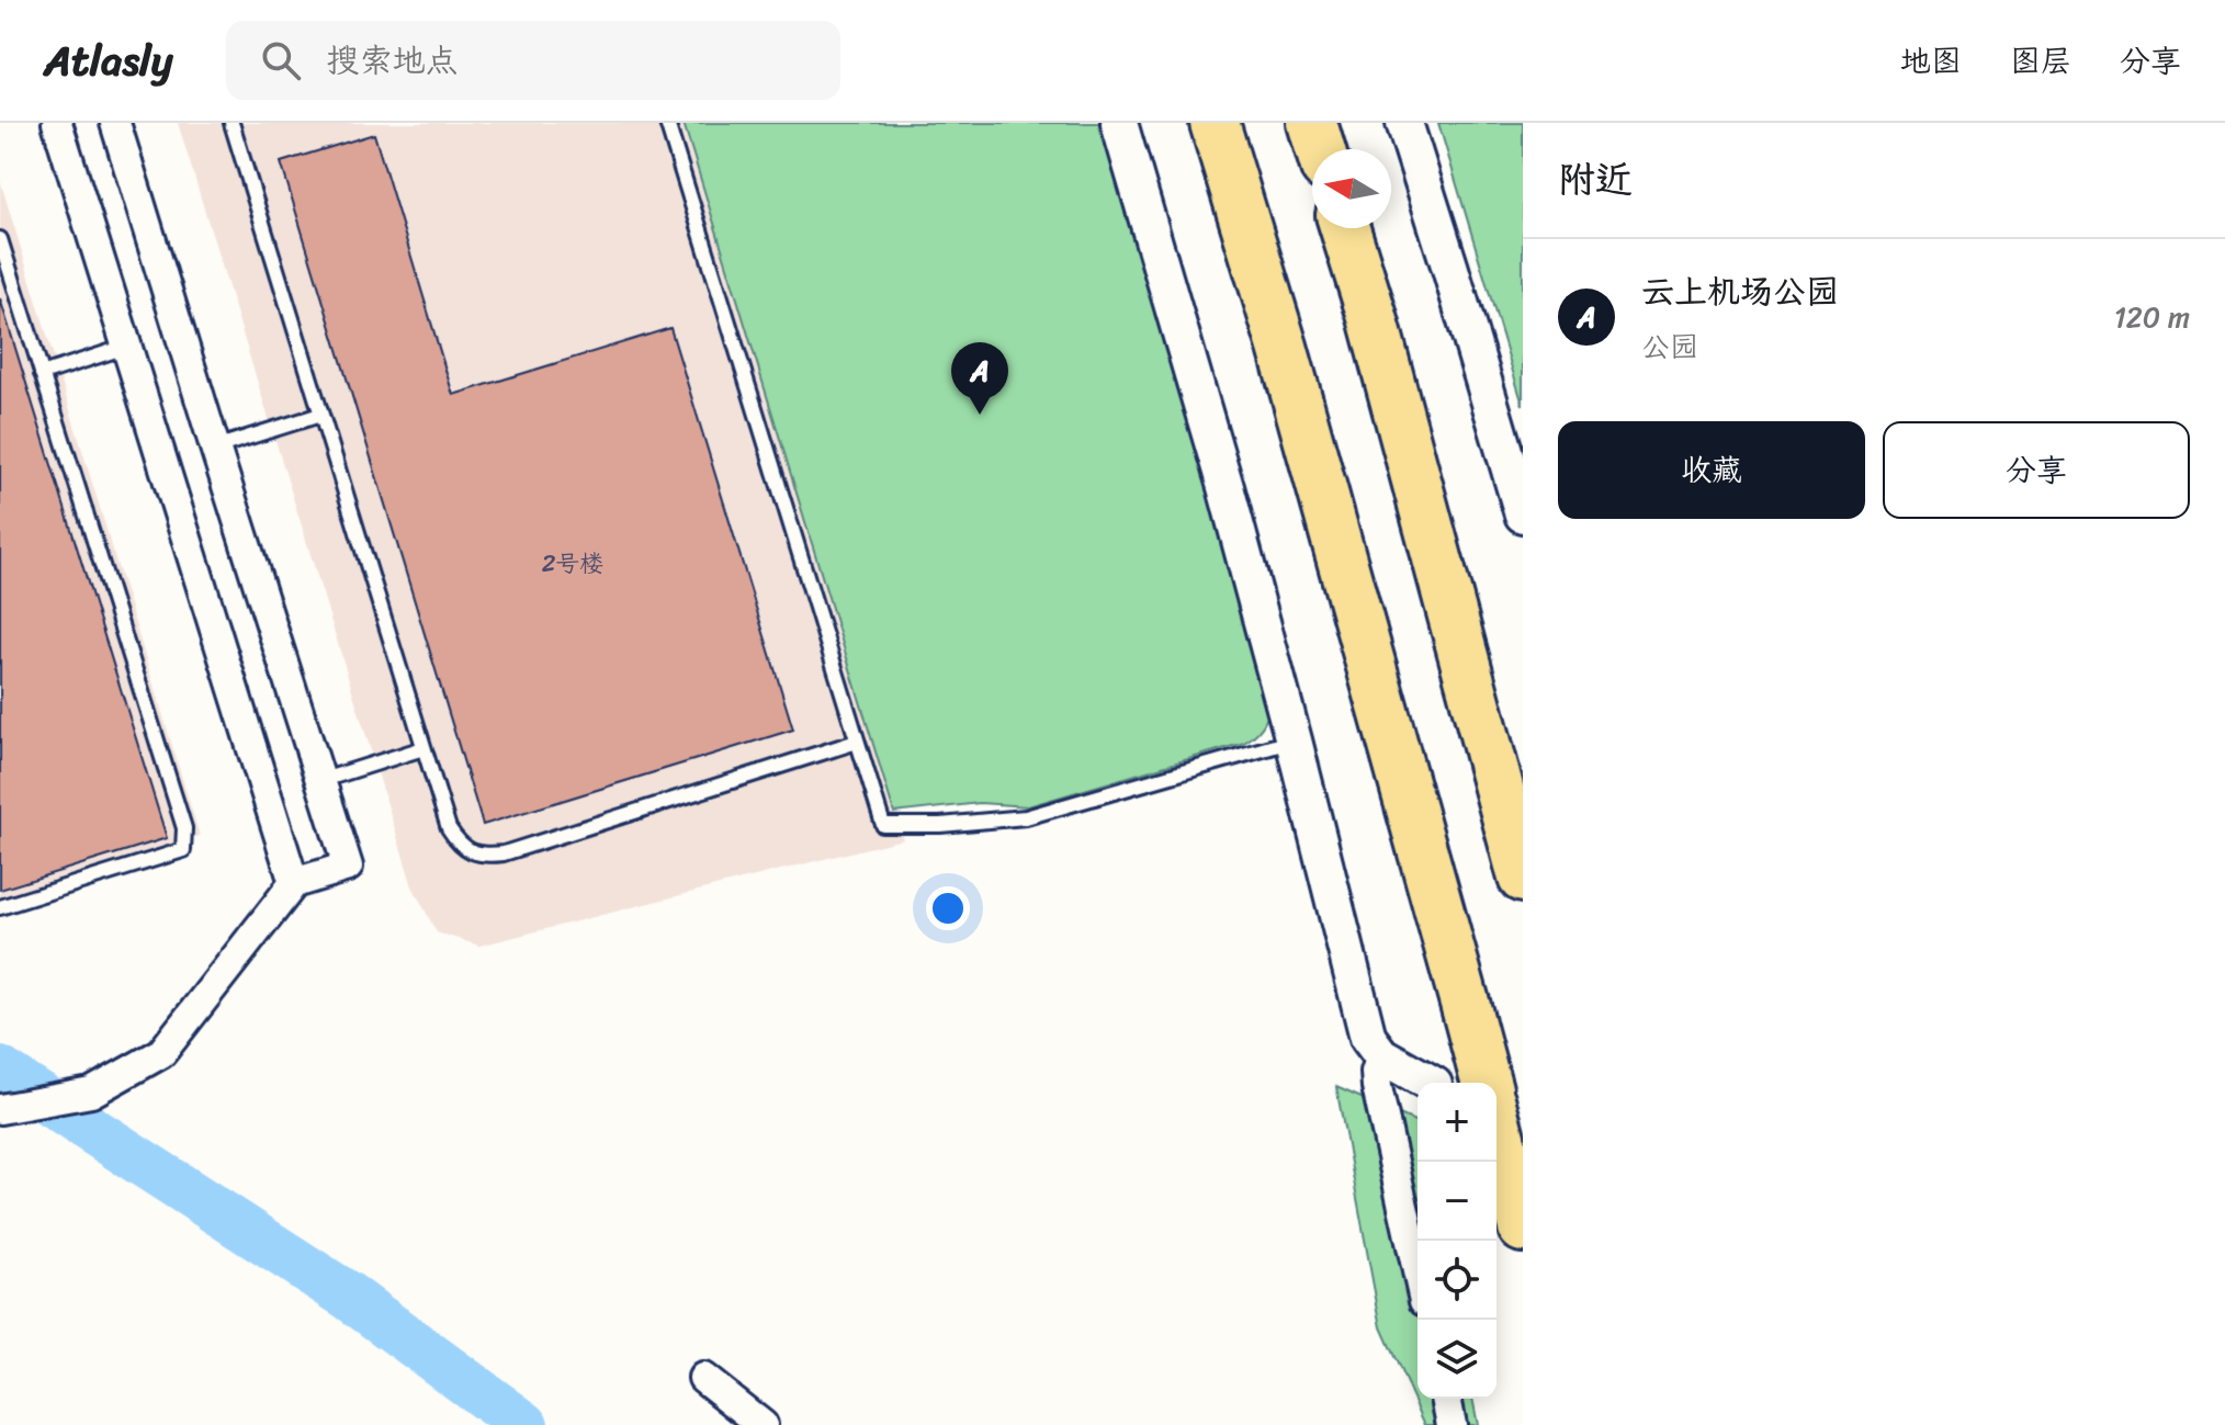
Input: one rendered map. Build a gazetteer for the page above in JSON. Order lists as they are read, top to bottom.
{
  "house_numbers": ["2号楼"],
  "north": "left",
  "page": {
    "header": "Atlasly",
    "search": "搜索地点",
    "nav": ["地图", "图层", "分享"],
    "heading": "附近",
    "list": [
      {
        "mark": "A",
        "name": "云上机场公园",
        "note": "公园",
        "value": "120 m"
      }
    ],
    "pins": "A",
    "buttons": ["收藏", "分享"],
    "map_buttons": ["+", "−"]
  }
}
